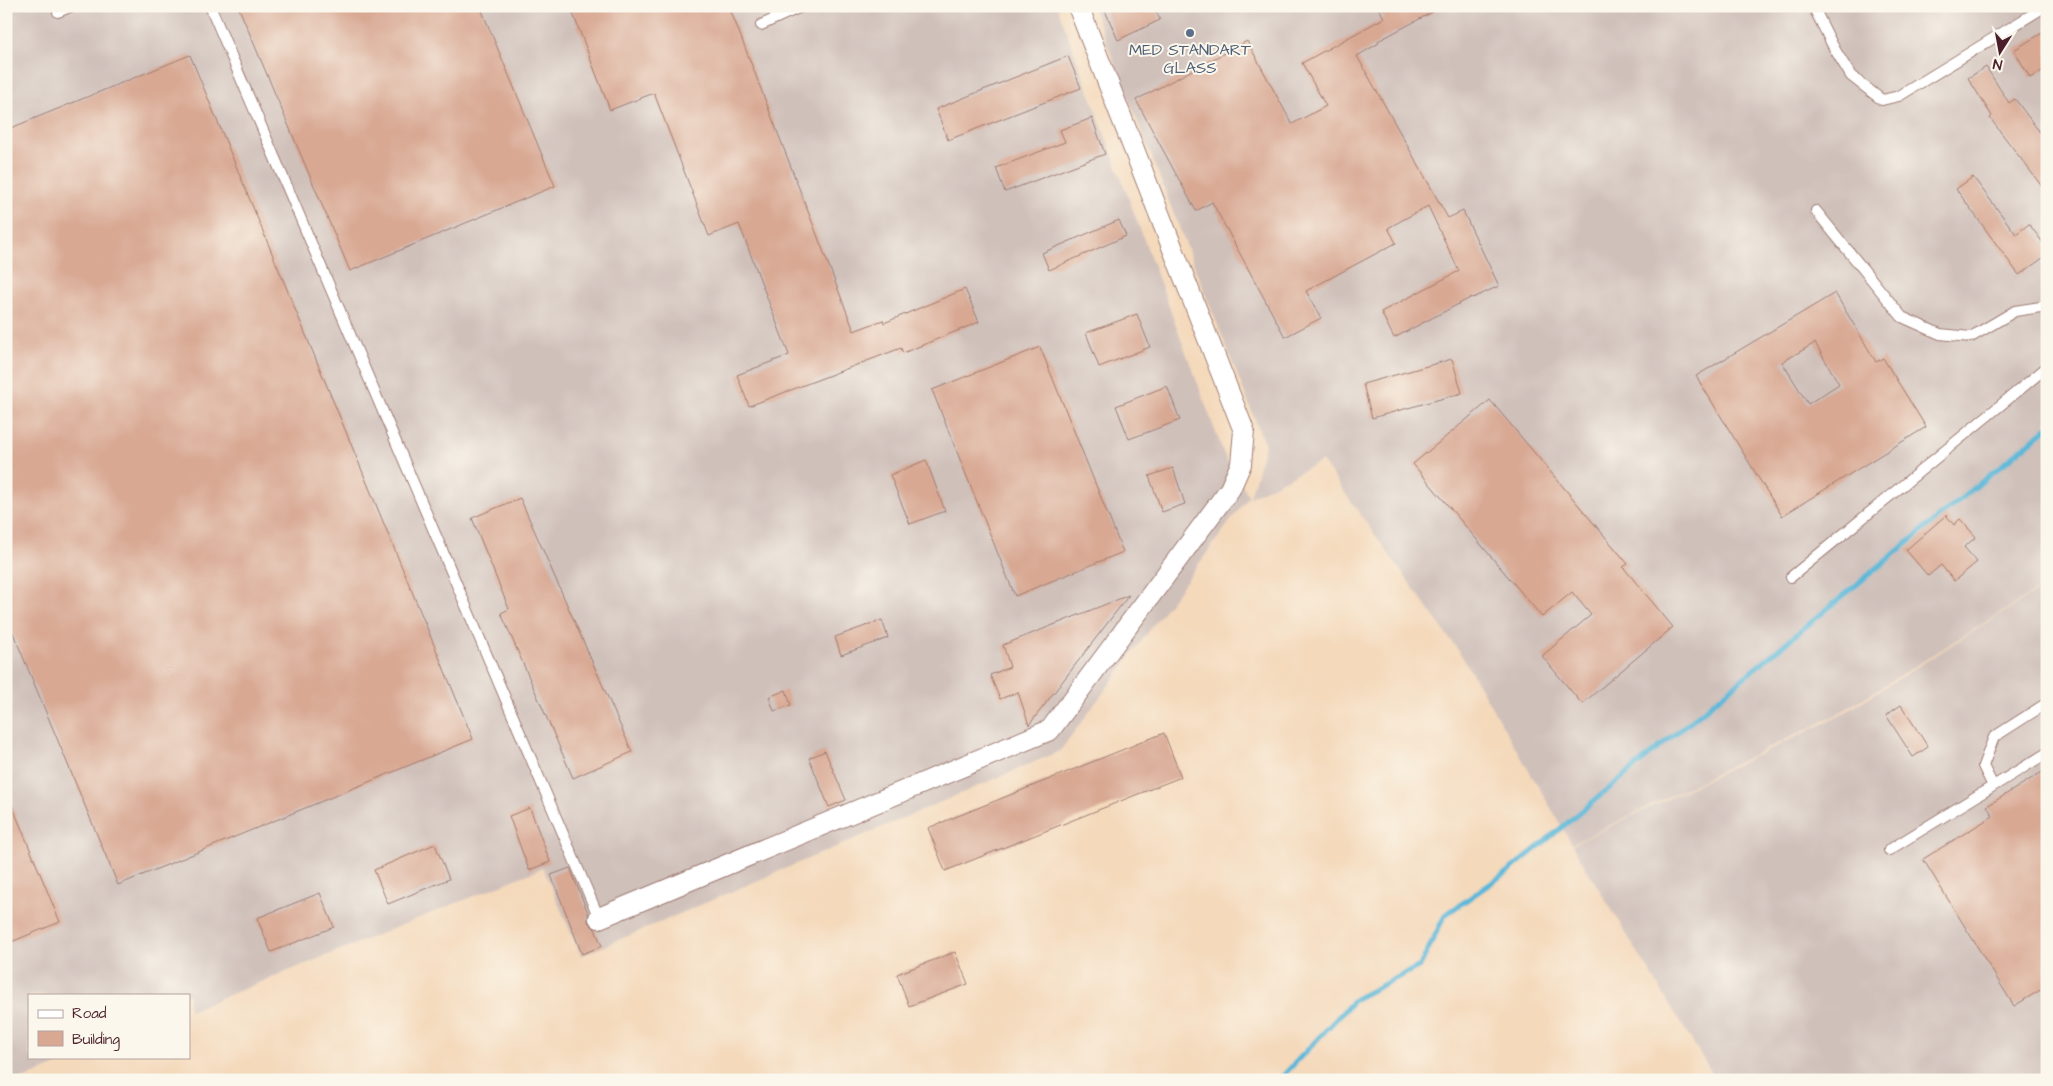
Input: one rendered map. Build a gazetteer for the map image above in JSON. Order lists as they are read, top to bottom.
{
  "places": ["MED STANDART GLASS"],
  "legend": ["Road", "Building"],
  "north": "bottom"
}
